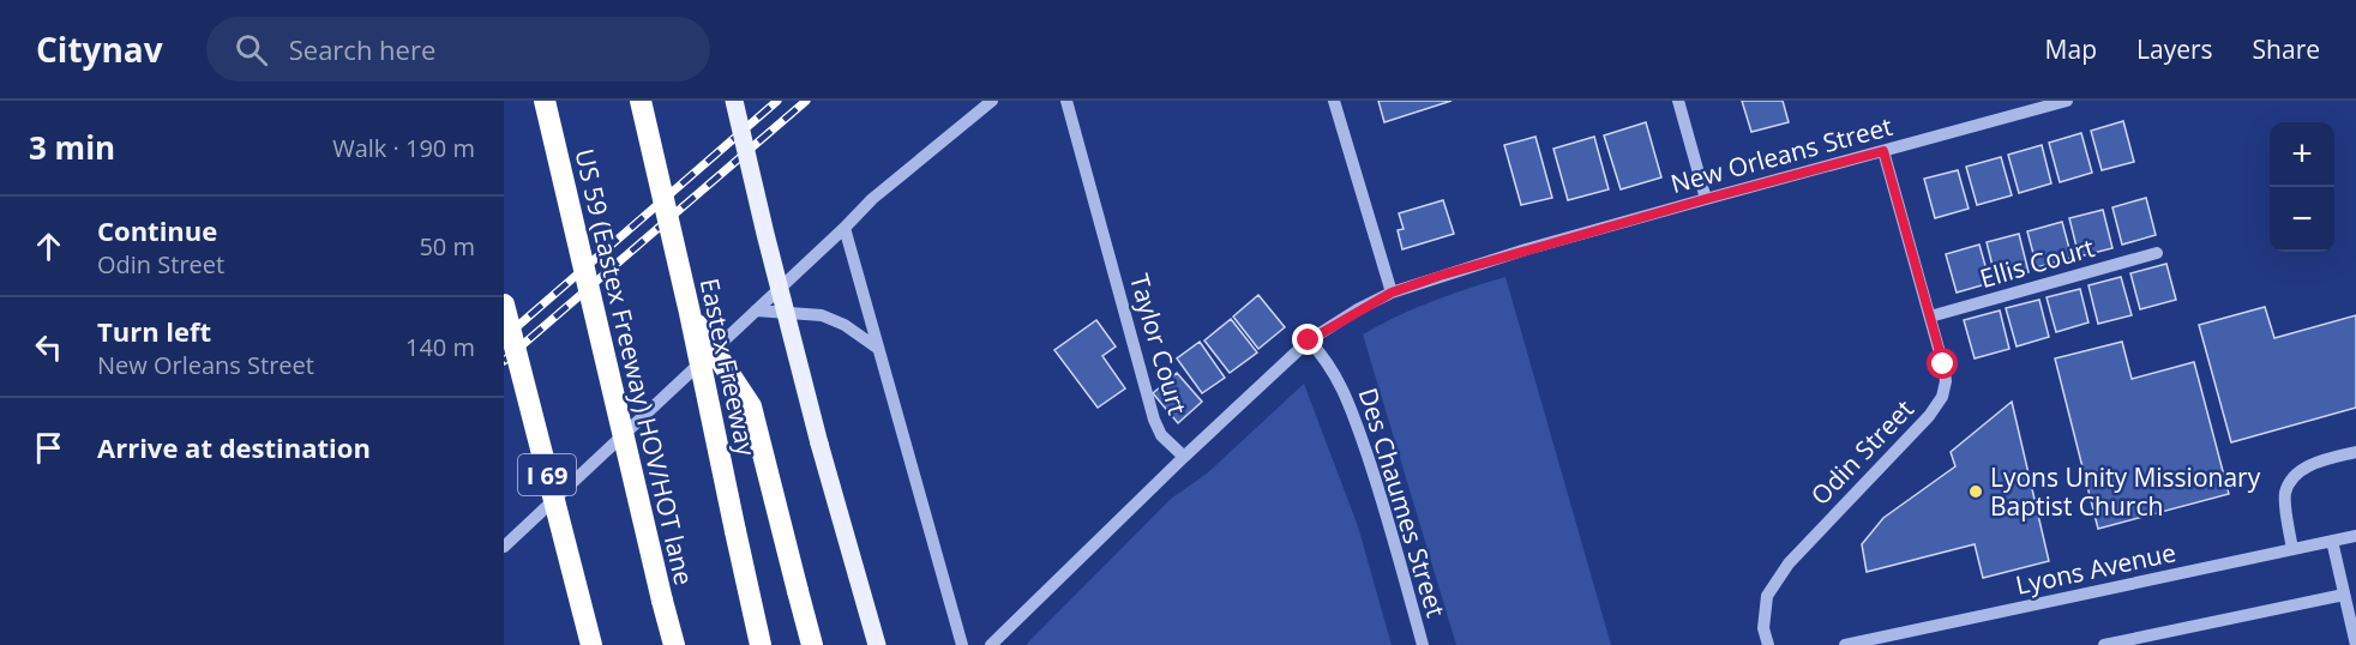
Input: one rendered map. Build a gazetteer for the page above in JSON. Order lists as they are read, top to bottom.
{
  "streets": {
    "highway": ["US 59 (Eastex Freeway) HOV/HOT lane", "Eastex Freeway", "I 69"],
    "street": [
      "New Orleans Street",
      "Ellis Court",
      "Taylor Court",
      "Odin Street",
      "Des Chaumes Street",
      "Lyons Avenue"
    ]
  },
  "crossings": [
    ["New Orleans Street", "Taylor Court"],
    ["New Orleans Street", "Odin Street"],
    ["New Orleans Street", "Des Chaumes Street"],
    ["Ellis Court", "Odin Street"]
  ],
  "places": ["Lyons Unity Missionary Baptist Church"],
  "page": {
    "header": "Citynav",
    "search": "Search here",
    "nav": ["Map", "Layers", "Share"],
    "heading": ["3 min", "Walk · 190 m"],
    "map_buttons": ["+", "−"],
    "list": [
      ["Continue", "Odin Street", "50 m"],
      ["Turn left", "New Orleans Street", "140 m"],
      "Arrive at destination"
    ]
  }
}
